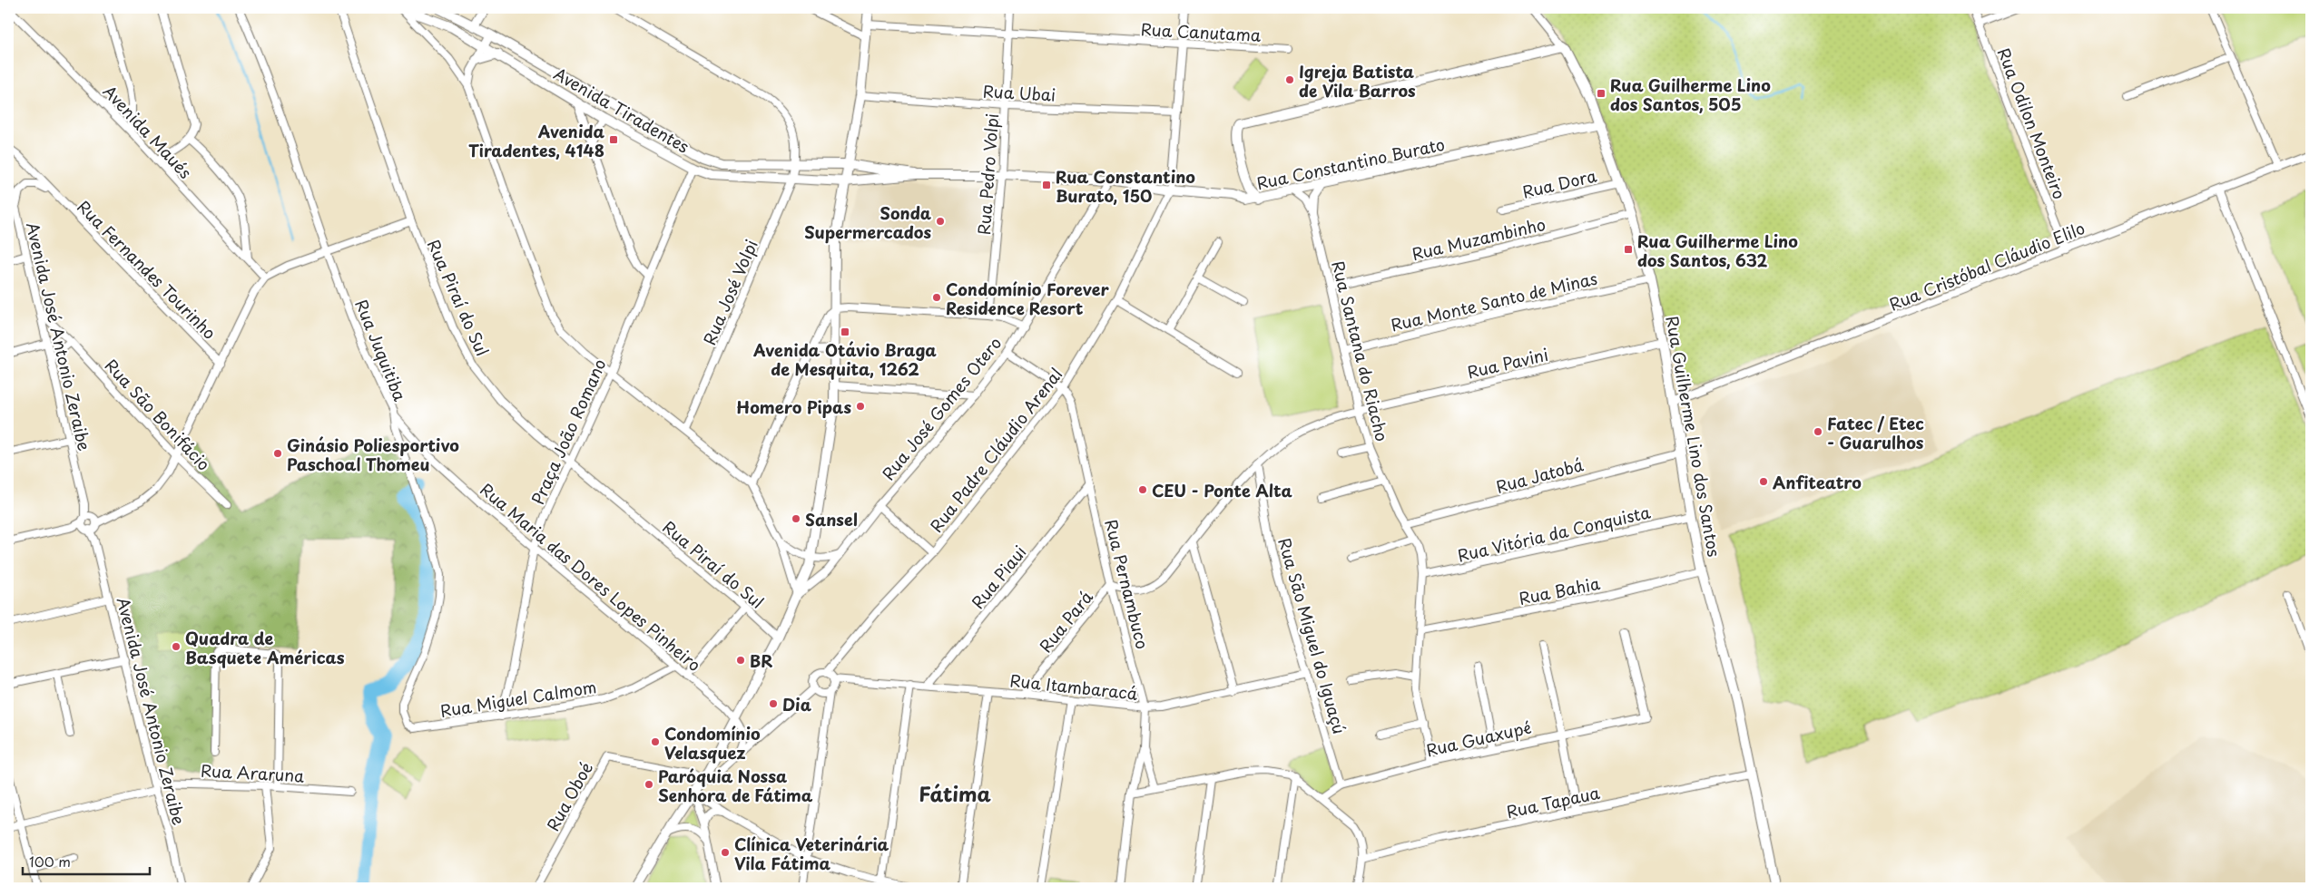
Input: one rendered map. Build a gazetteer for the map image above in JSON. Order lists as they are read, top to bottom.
{
  "streets": {
    "street": [
      "Rua Canutama",
      "Rua Ubai",
      "Avenida Tiradentes",
      "Rua Odilon Monteiro",
      "Avenida Maués",
      "Rua Constantino Burato",
      "Rua Pedro Volpi",
      "Rua Dora",
      "Rua Muzambinho",
      "Rua Cristóbal Cláudio Elilo",
      "Rua Fernandes Tourinho",
      "Rua José Volpi",
      "Rua Piraí do Sul",
      "Rua Monte Santo de Minas",
      "Avenida José Antonio Zeraibe",
      "Rua Juquitiba",
      "Rua Santana do Riacho",
      "Rua Pavini",
      "Rua José Gomes Otero",
      "Rua São Bonifácio",
      "Praça João Romano",
      "Rua Guilherme Lino dos Santos",
      "Rua Padre Cláudio Arenal",
      "Rua Jatobá",
      "Rua Vitória da Conquista",
      "Rua Maria das Dores Lopes Pinheiro",
      "Rua Piaui",
      "Rua Pernambuco",
      "Rua Bahia",
      "Rua Pará",
      "Rua São Miguel do Iguaçú",
      "Rua Itambaracá",
      "Rua Miguel Calmom",
      "Rua Guaxupé",
      "Rua Araruna",
      "Rua Oboé",
      "Rua Tapaua"
    ]
  },
  "crossings": [
    ["Rua Canutama", "Rua Pedro Volpi"],
    ["Rua Canutama", "Rua Padre Cláudio Arenal"],
    ["Rua Ubai", "Rua Pedro Volpi"],
    ["Rua Ubai", "Rua Padre Cláudio Arenal"],
    ["Avenida Tiradentes", "Rua Constantino Burato"],
    ["Avenida Tiradentes", "Rua José Volpi"],
    ["Avenida Tiradentes", "Praça João Romano"],
    ["Rua Odilon Monteiro", "Rua Cristóbal Cláudio Elilo"],
    ["Rua Constantino Burato", "Rua Pedro Volpi"],
    ["Rua Constantino Burato", "Rua Santana do Riacho"],
    ["Rua Constantino Burato", "Rua José Gomes Otero"],
    ["Rua Constantino Burato", "Rua Guilherme Lino dos Santos"],
    ["Rua Constantino Burato", "Rua Padre Cláudio Arenal"],
    ["Rua Dora", "Rua Guilherme Lino dos Santos"],
    ["Rua Muzambinho", "Rua Santana do Riacho"],
    ["Rua Muzambinho", "Rua Guilherme Lino dos Santos"],
    ["Rua Cristóbal Cláudio Elilo", "Rua Guilherme Lino dos Santos"],
    ["Rua Fernandes Tourinho", "Avenida José Antonio Zeraibe"],
    ["Rua Piraí do Sul", "Praça João Romano"],
    ["Rua Monte Santo de Minas", "Rua Santana do Riacho"],
    ["Rua Monte Santo de Minas", "Rua Guilherme Lino dos Santos"],
    ["Avenida José Antonio Zeraibe", "Rua São Bonifácio"],
    ["Avenida José Antonio Zeraibe", "Rua Araruna"],
    ["Rua Juquitiba", "Rua Maria das Dores Lopes Pinheiro"],
    ["Rua Juquitiba", "Rua Miguel Calmom"],
    ["Rua Santana do Riacho", "Rua Pavini"],
    ["Rua Santana do Riacho", "Rua Jatobá"],
    ["Rua Santana do Riacho", "Rua Vitória da Conquista"],
    ["Rua Santana do Riacho", "Rua Bahia"],
    ["Rua Santana do Riacho", "Rua Guaxupé"],
    ["Rua Pavini", "Rua Guilherme Lino dos Santos"],
    ["Rua Pavini", "Rua Pernambuco"],
    ["Rua Pavini", "Rua Pará"],
    ["Rua Pavini", "Rua São Miguel do Iguaçú"],
    ["Praça João Romano", "Rua Maria das Dores Lopes Pinheiro"],
    ["Praça João Romano", "Rua Miguel Calmom"],
    ["Rua Guilherme Lino dos Santos", "Rua Jatobá"],
    ["Rua Guilherme Lino dos Santos", "Rua Vitória da Conquista"],
    ["Rua Guilherme Lino dos Santos", "Rua Bahia"],
    ["Rua Guilherme Lino dos Santos", "Rua Tapaua"],
    ["Rua Padre Cláudio Arenal", "Rua Pernambuco"],
    ["Rua Padre Cláudio Arenal", "Rua Itambaracá"],
    ["Rua Maria das Dores Lopes Pinheiro", "Rua Miguel Calmom"],
    ["Rua Piaui", "Rua Pernambuco"],
    ["Rua Piaui", "Rua Itambaracá"],
    ["Rua Pernambuco", "Rua Pará"],
    ["Rua Pernambuco", "Rua Itambaracá"],
    ["Rua Pará", "Rua Itambaracá"],
    ["Rua São Miguel do Iguaçú", "Rua Itambaracá"],
    ["Rua São Miguel do Iguaçú", "Rua Guaxupé"]
  ],
  "districts": ["Fátima"],
  "places": {
    "other": [
      "Igreja Batista de Vila Barros",
      "Sonda Supermercados",
      "Condomínio Forever Residence Resort",
      "Homero Pipas",
      "Fatec / Etec - Guarulhos",
      "Ginásio Poliesportivo Paschoal Thomeu",
      "Anfiteatro",
      "CEU - Ponte Alta",
      "Sansel",
      "Quadra de Basquete Américas",
      "BR",
      "Dia",
      "Condomínio Velasquez",
      "Paróquia Nossa Senhora de Fátima",
      "Clínica Veterinária Vila Fátima"
    ],
    "transit": [
      "Rua Guilherme Lino dos Santos, 505",
      "Avenida Tiradentes, 4148",
      "Rua Constantino Burato, 150",
      "Rua Guilherme Lino dos Santos, 632",
      "Avenida Otávio Braga de Mesquita, 1262"
    ]
  },
  "scale_bar": "100 m"
}
